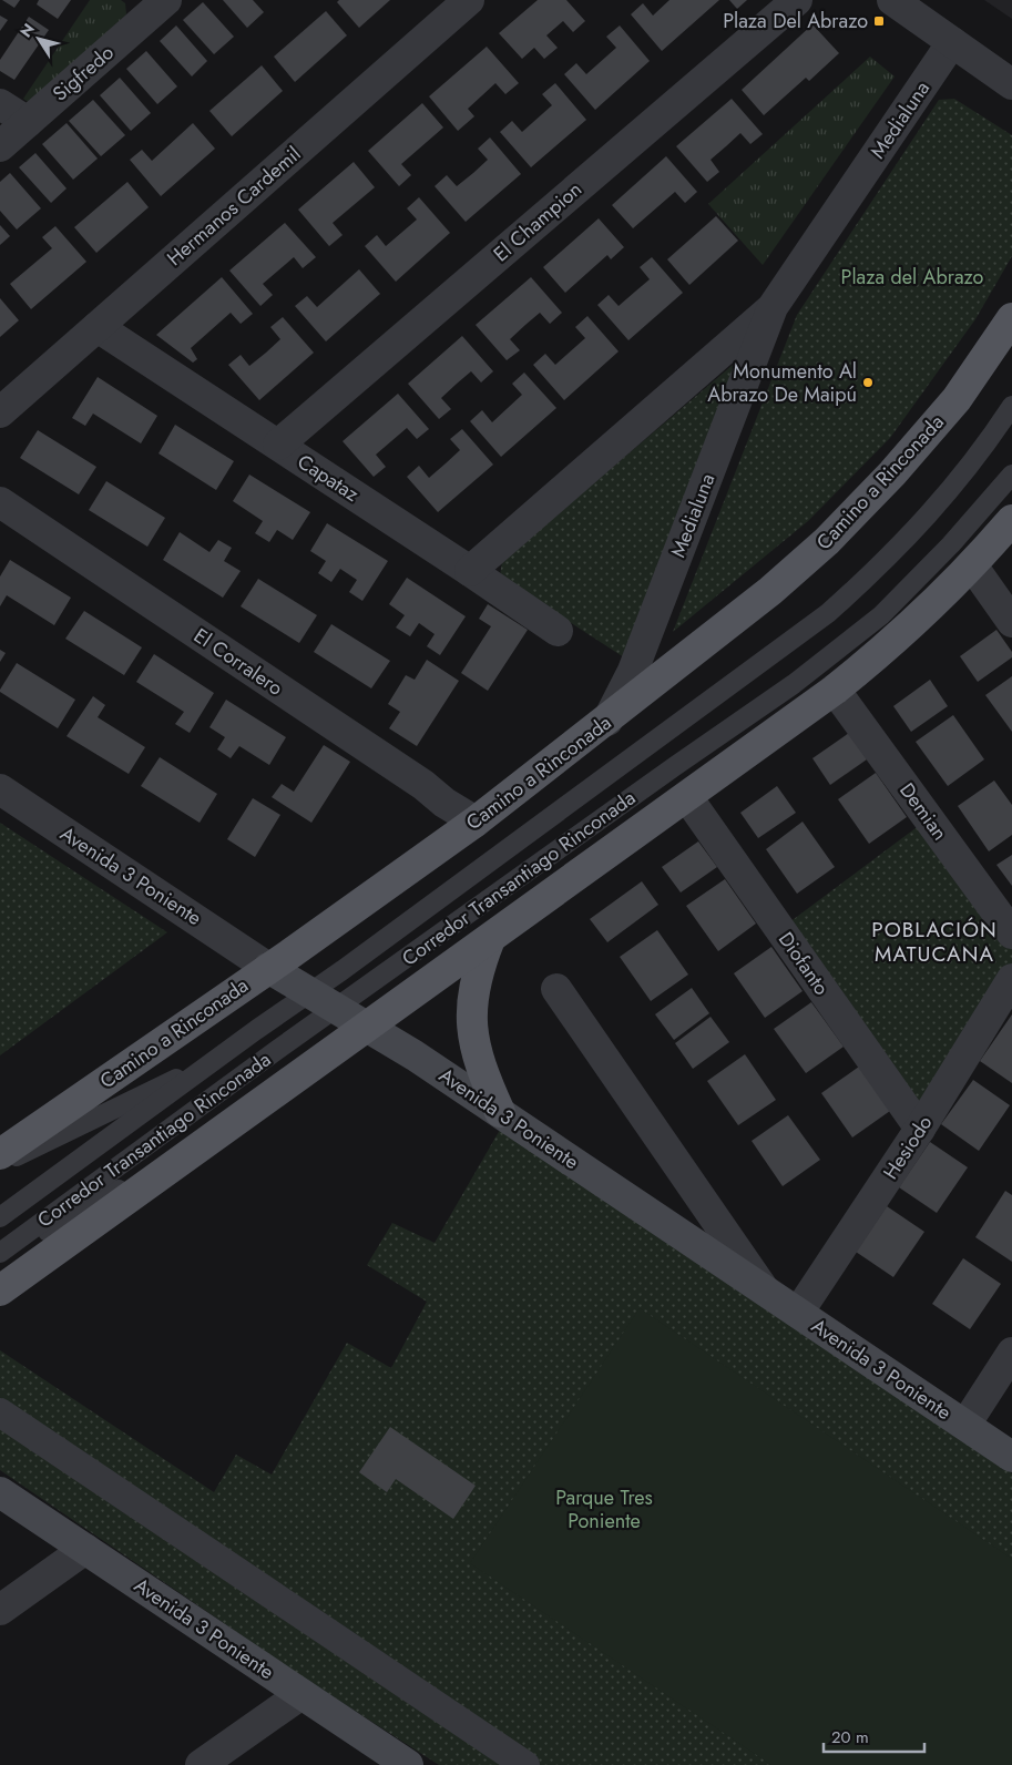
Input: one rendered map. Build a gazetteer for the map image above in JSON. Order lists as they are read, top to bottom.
{
  "streets": {
    "main road": ["Camino a Rinconada", "Avenida 3 Poniente"],
    "street": [
      "Sigfredo",
      "Medialuna",
      "Hermanos Cardemil",
      "El Champion",
      "Capataz",
      "El Corralero",
      "Demian",
      "Diofanto",
      "Hesiodo"
    ],
    "lane": ["Corredor Transantiago Rinconada"]
  },
  "crossings": [
    ["Medialuna", "Capataz"],
    ["Medialuna", "Camino a Rinconada"],
    ["Hermanos Cardemil", "Capataz"],
    ["El Champion", "Capataz"],
    ["Camino a Rinconada", "El Corralero"],
    ["Camino a Rinconada", "Avenida 3 Poniente"],
    ["Avenida 3 Poniente", "Corredor Transantiago Rinconada"],
    ["Avenida 3 Poniente", "Hesiodo"],
    ["Diofanto", "Hesiodo"]
  ],
  "districts": ["POBLACIÓN MATUCANA"],
  "parks": ["Plaza del Abrazo", "Parque Tres Poniente"],
  "places": {
    "transit": ["Plaza Del Abrazo"],
    "other": ["Monumento Al Abrazo De Maipú"]
  },
  "scale_bar": "20 m",
  "north": "top left"
}
